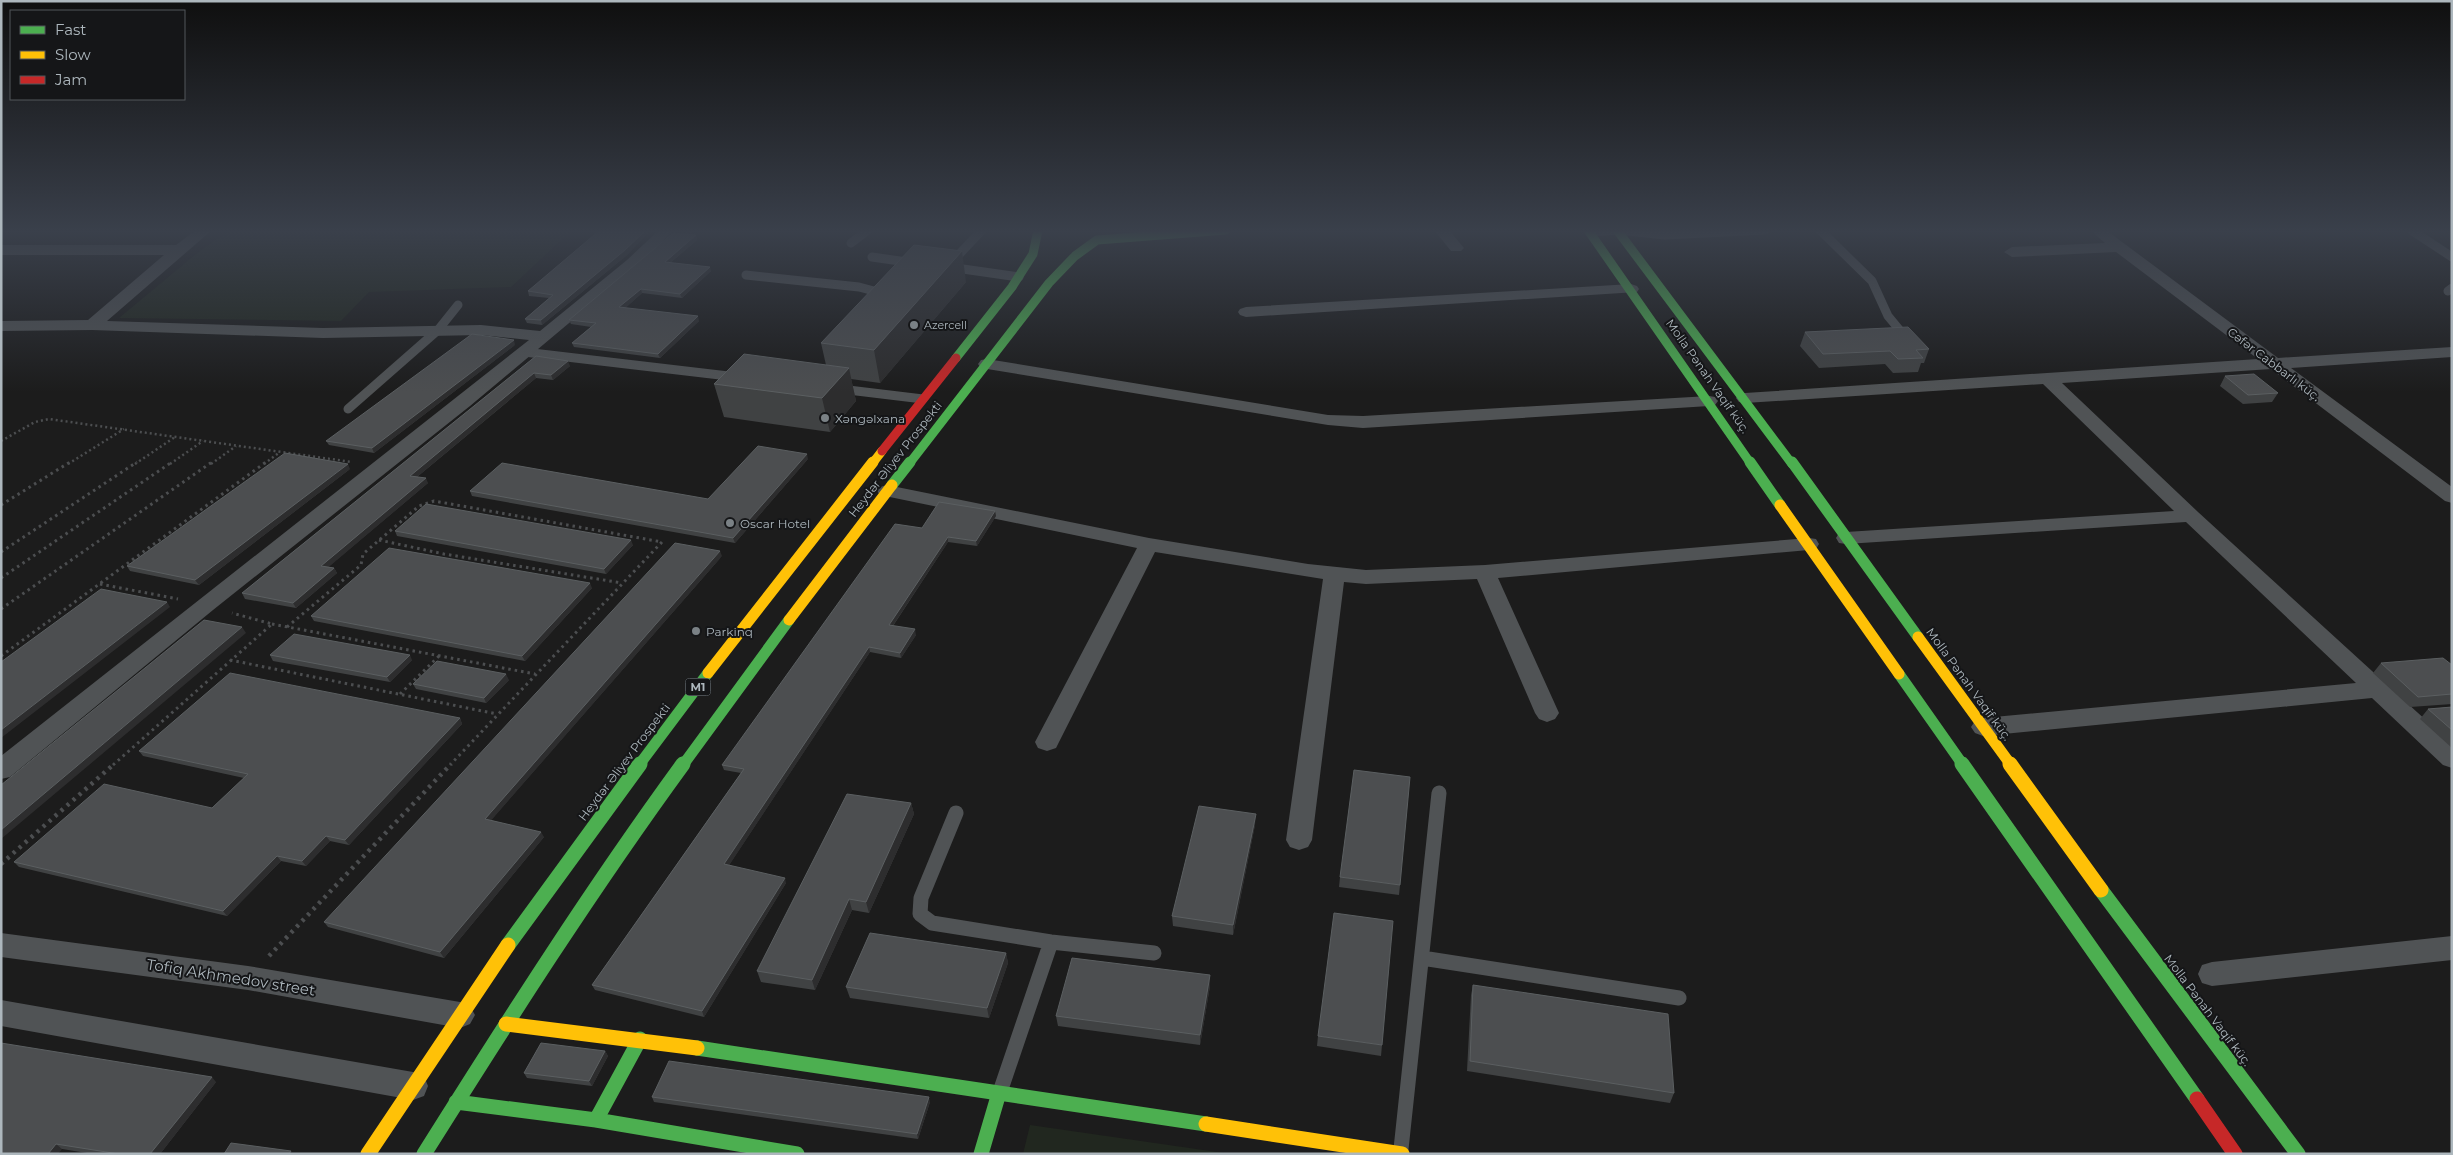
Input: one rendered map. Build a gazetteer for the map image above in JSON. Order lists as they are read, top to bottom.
{
  "streets": {
    "main road": ["Molla Pənah Vaqif küç.", "Heydər Əliyev Prospekti", "M1"],
    "street": ["Cəfər Cabbarlı küç.", "Tofiq Akhmedov street"]
  },
  "crossings": [
    ["Heydər Əliyev Prospekti", "Tofiq Akhmedov street"]
  ],
  "places": [
    "Azercell",
    "Xəngəlxana",
    "Oscar Hotel",
    "Parkinq"
  ],
  "legend": ["Fast", "Slow", "Jam"]
}
